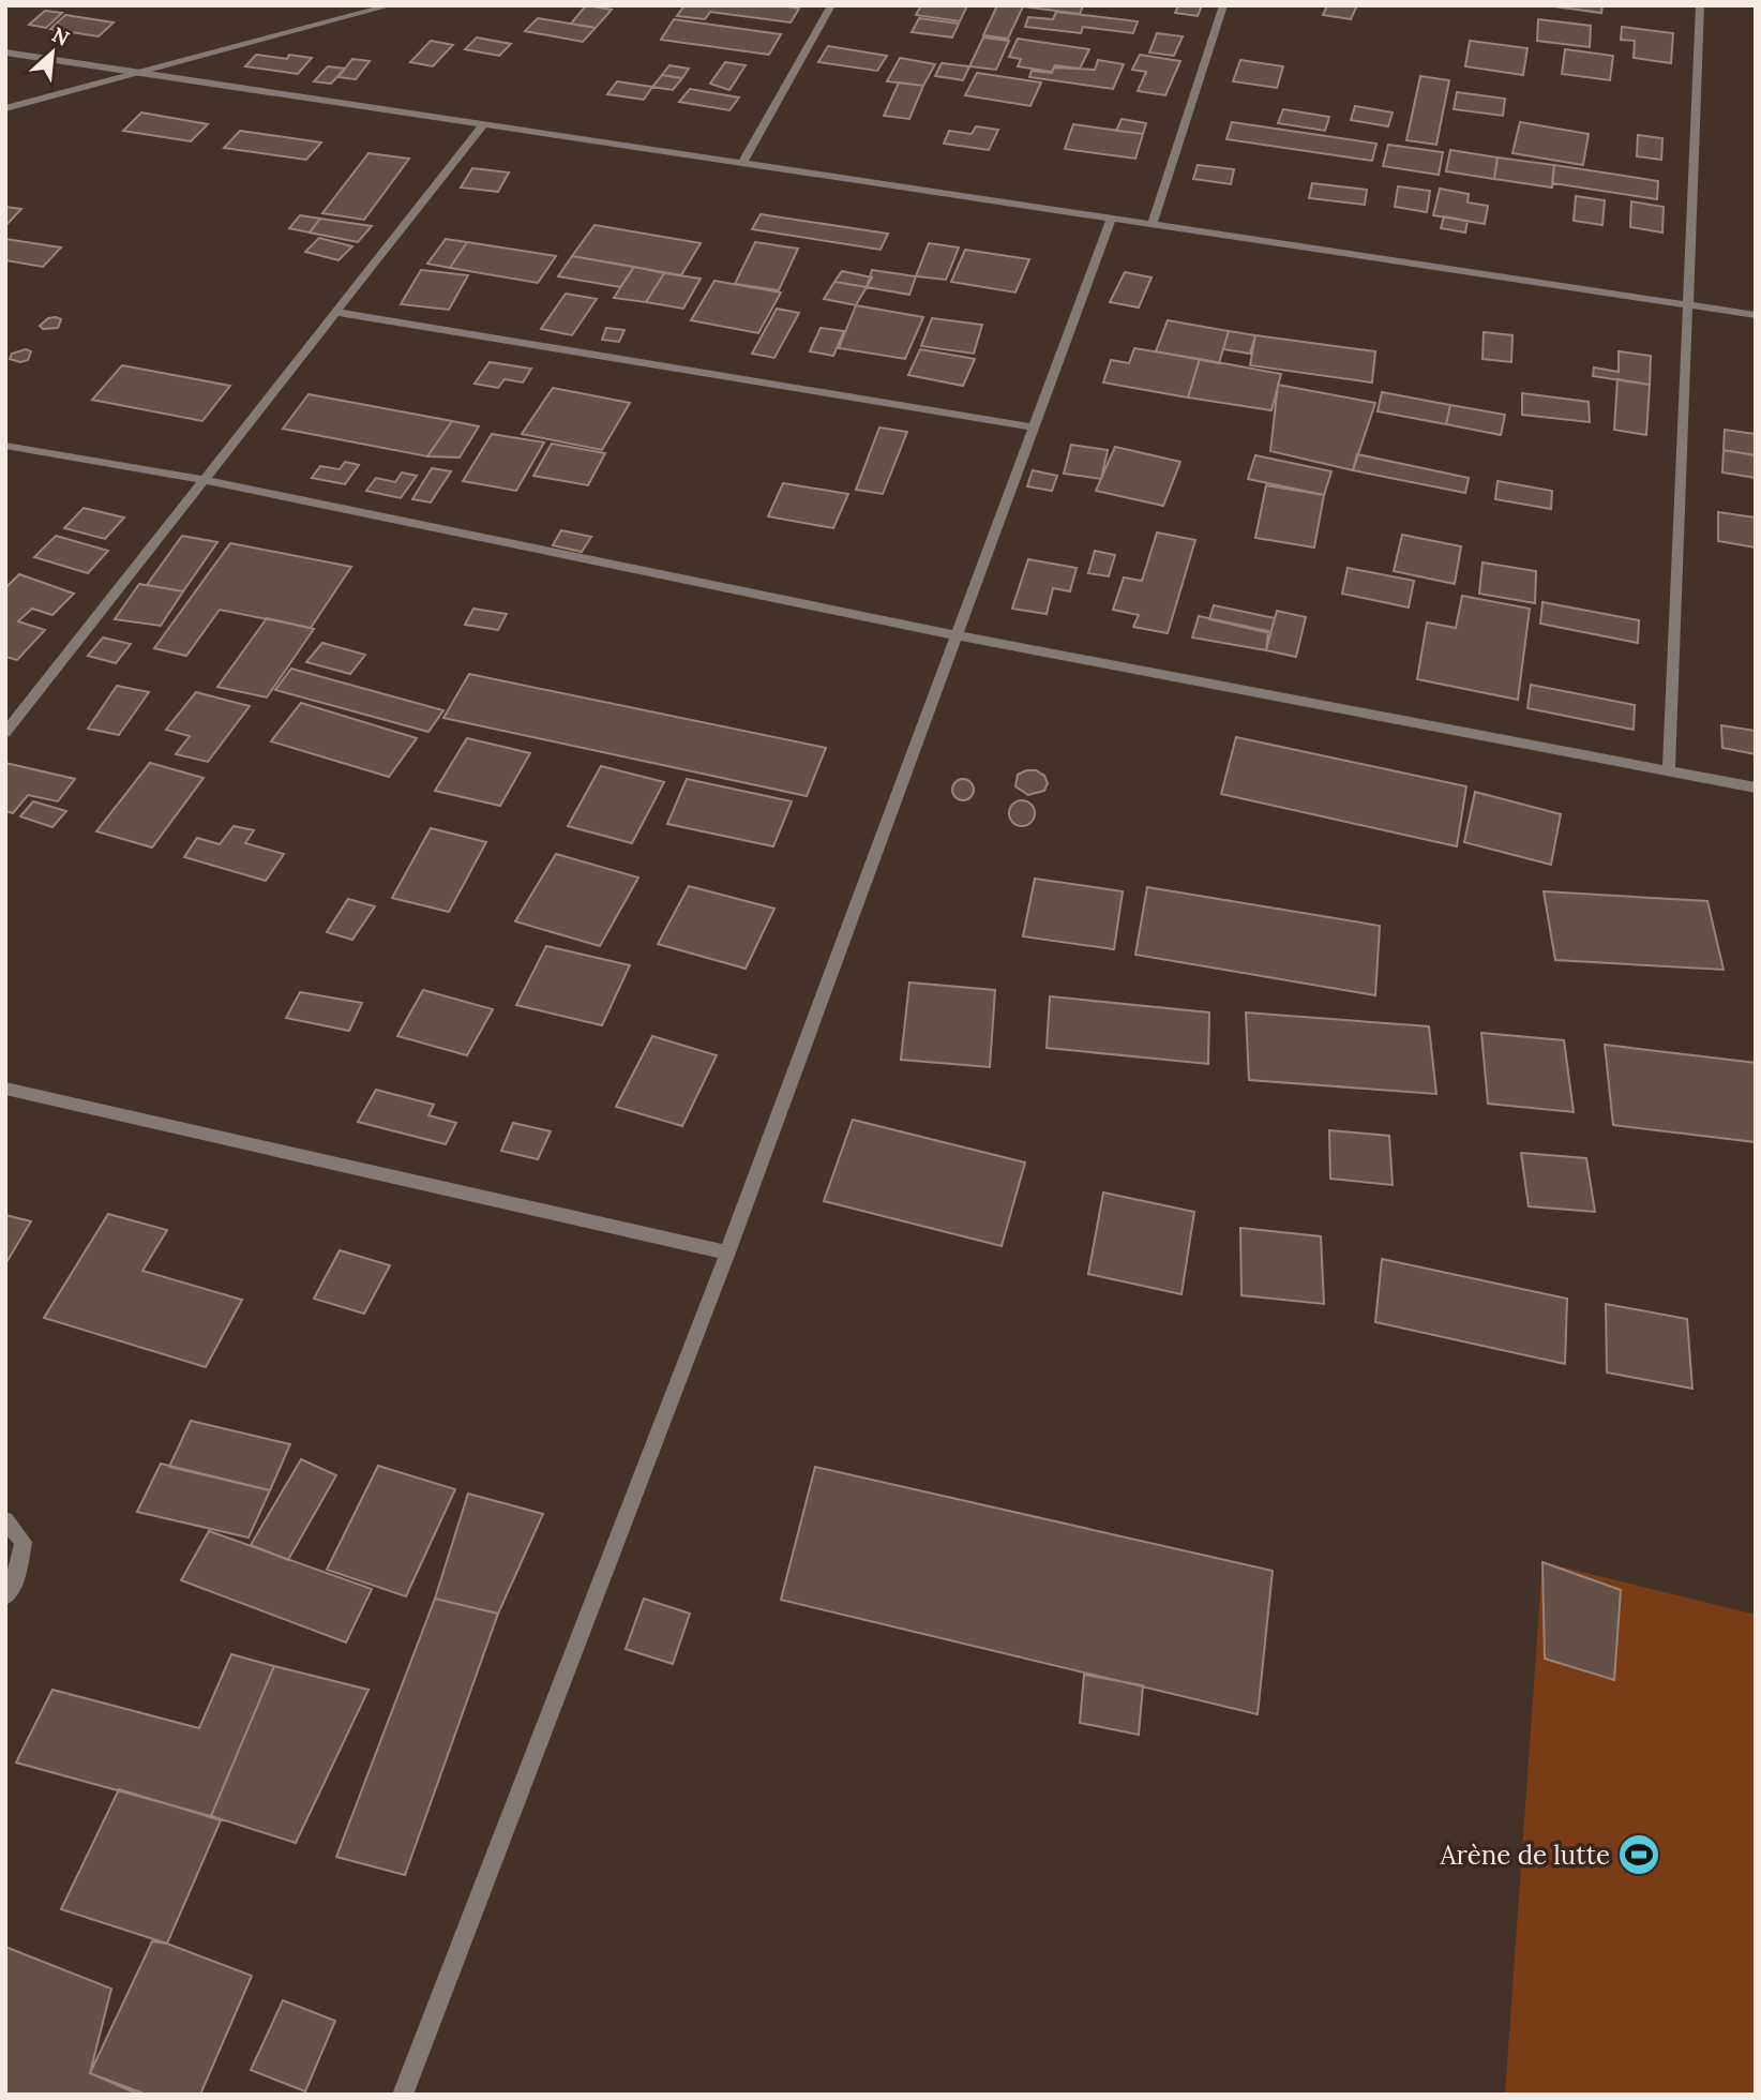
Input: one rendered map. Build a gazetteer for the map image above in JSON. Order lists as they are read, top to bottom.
{
  "places": {
    "sports": ["Arène de lutte"]
  },
  "north": "top right"
}
